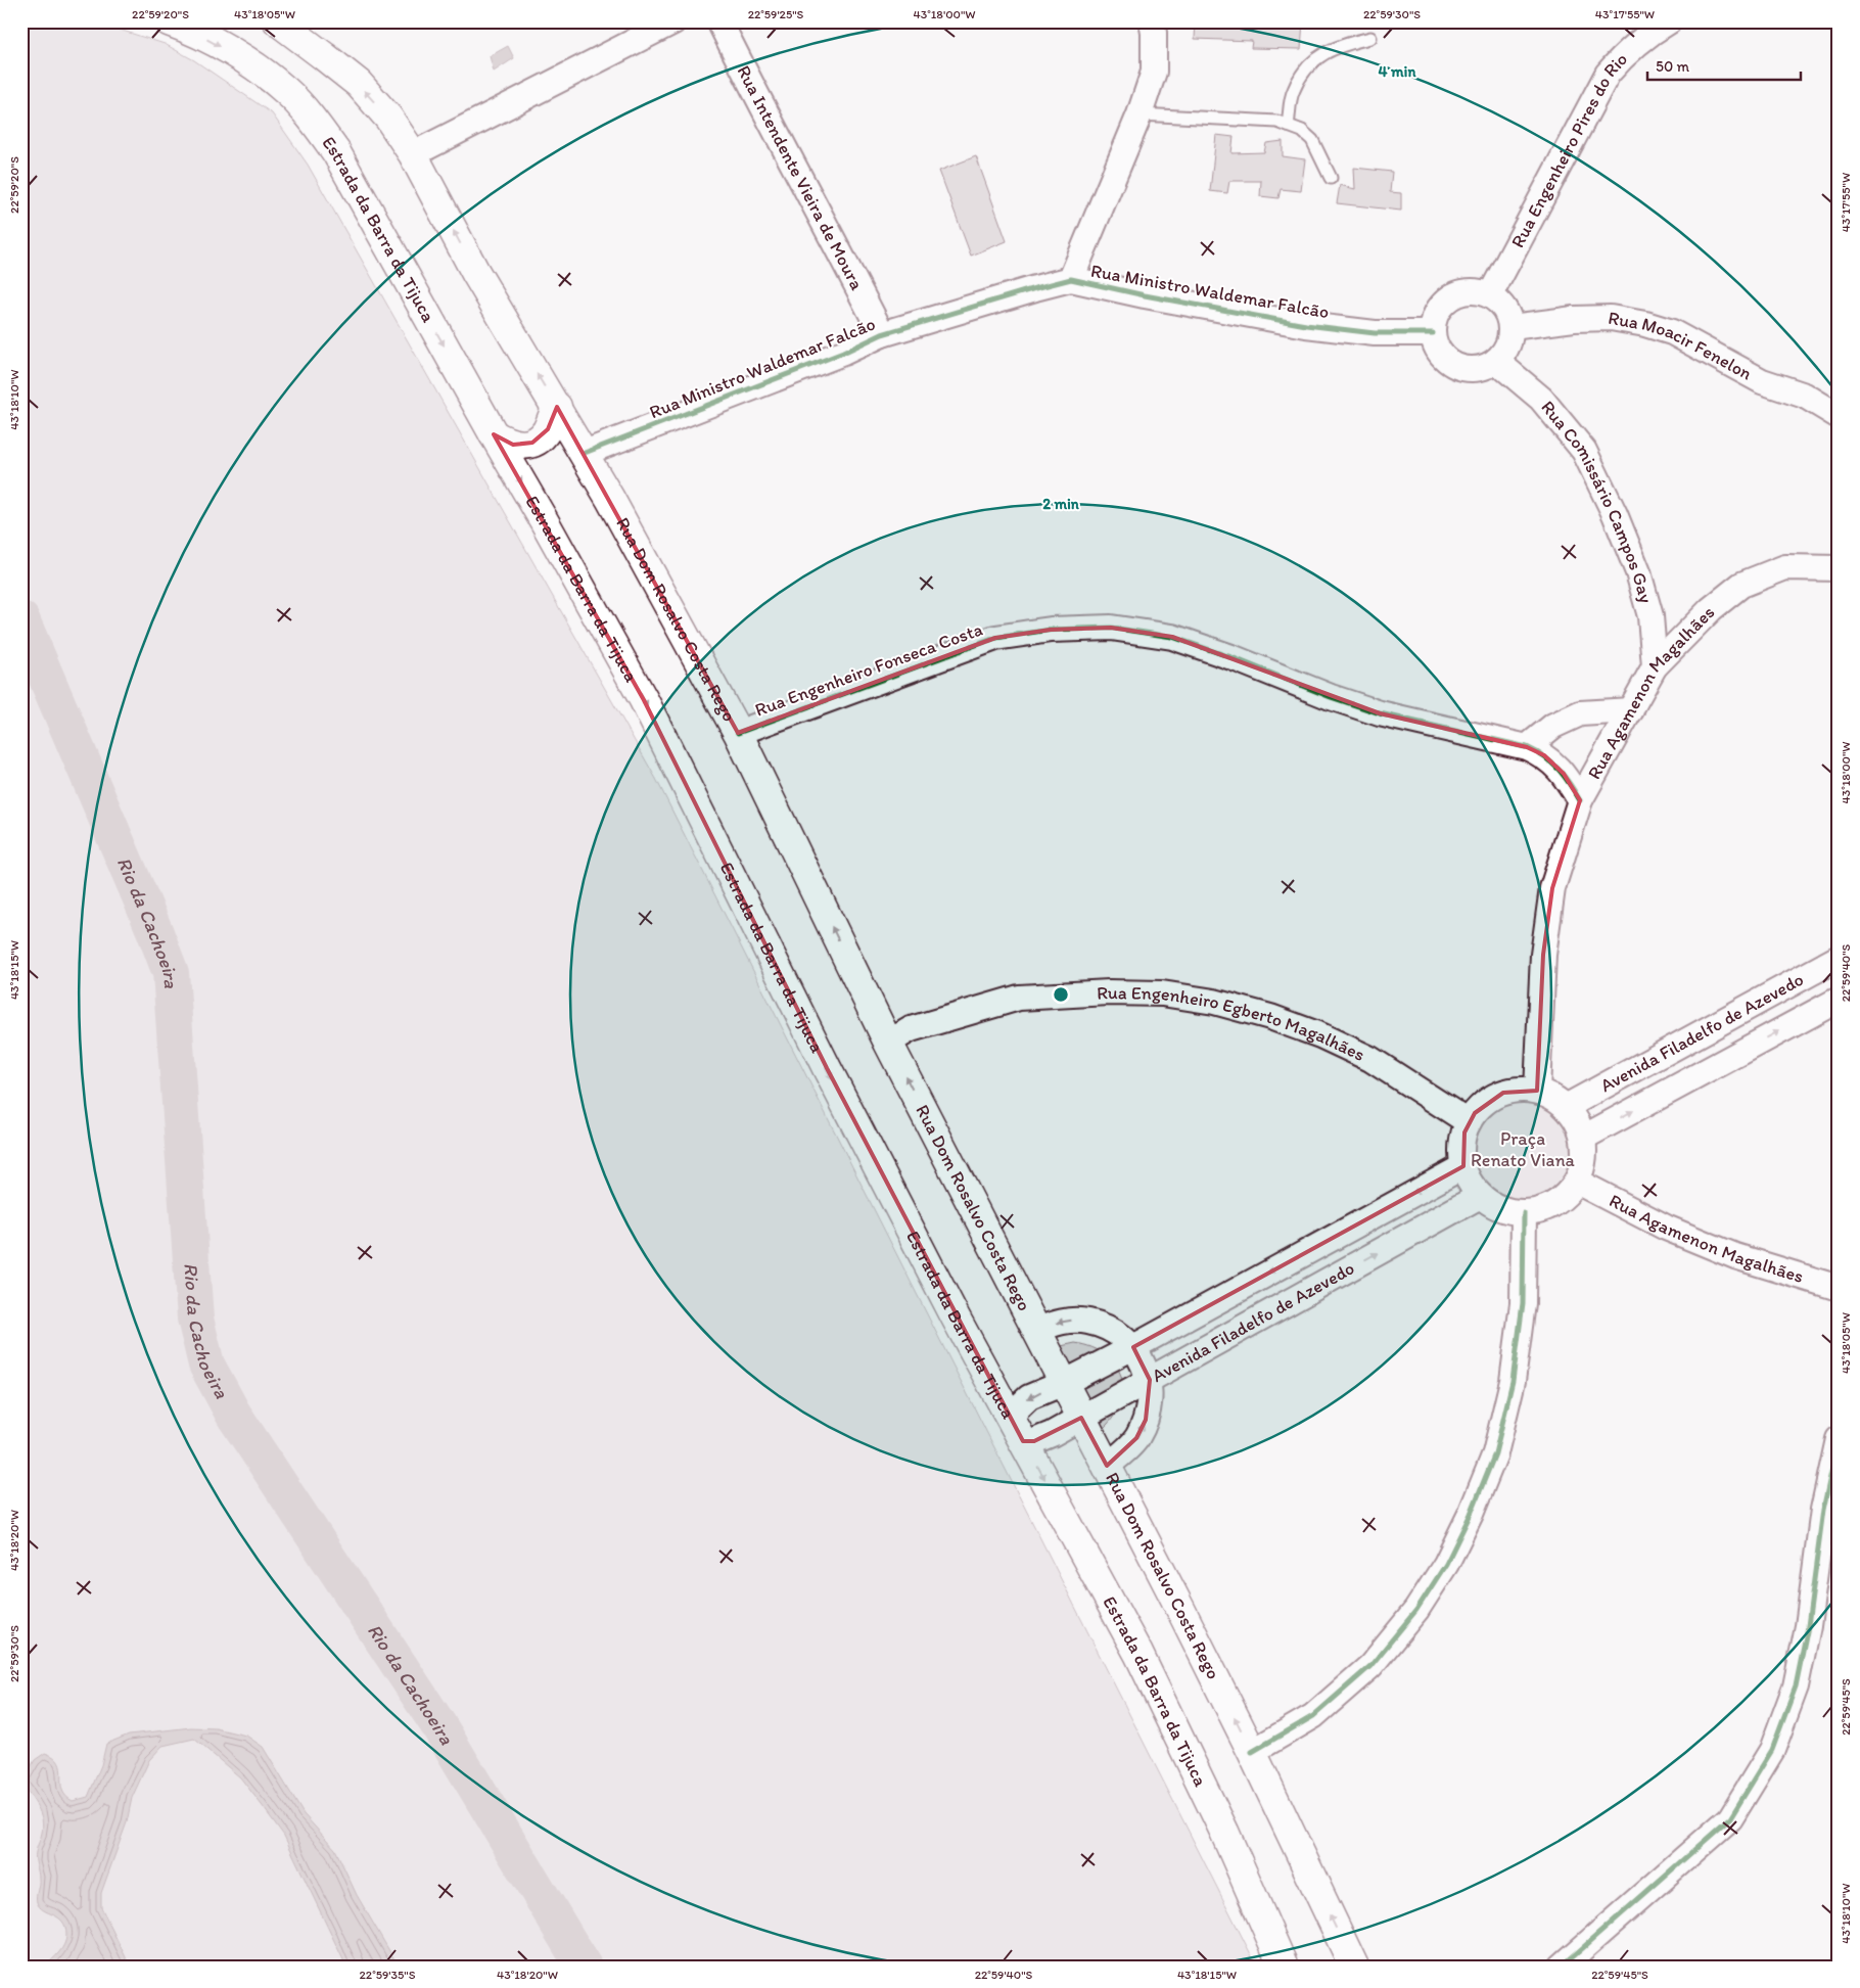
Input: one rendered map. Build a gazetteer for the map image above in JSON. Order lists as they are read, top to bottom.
{
  "streets": {
    "main road": ["Estrada da Barra da Tijuca", "Rua Dom Rosalvo Costa Rego"],
    "street": [
      "Rua Engenheiro Pires do Rio",
      "Rua Intendente Vieira de Moura",
      "Rua Ministro Waldemar Falcão",
      "Rua Moacir Fenelon",
      "Rua Comissário Campos Gay",
      "Rua Engenheiro Fonseca Costa",
      "Rua Agamenon Magalhães",
      "Rua Engenheiro Egberto Magalhães",
      "Avenida Filadelfo de Azevedo"
    ]
  },
  "crossings": [
    ["Rua Engenheiro Pires do Rio", "Rua Ministro Waldemar Falcão"],
    ["Rua Engenheiro Pires do Rio", "Rua Moacir Fenelon"],
    ["Rua Engenheiro Pires do Rio", "Rua Comissário Campos Gay"],
    ["Rua Intendente Vieira de Moura", "Rua Ministro Waldemar Falcão"],
    ["Estrada da Barra da Tijuca", "Avenida Filadelfo de Azevedo"],
    ["Rua Ministro Waldemar Falcão", "Rua Moacir Fenelon"],
    ["Rua Ministro Waldemar Falcão", "Rua Comissário Campos Gay"],
    ["Rua Ministro Waldemar Falcão", "Rua Dom Rosalvo Costa Rego"],
    ["Rua Moacir Fenelon", "Rua Comissário Campos Gay"],
    ["Rua Comissário Campos Gay", "Rua Agamenon Magalhães"],
    ["Rua Dom Rosalvo Costa Rego", "Rua Engenheiro Fonseca Costa"],
    ["Rua Dom Rosalvo Costa Rego", "Rua Engenheiro Egberto Magalhães"],
    ["Rua Dom Rosalvo Costa Rego", "Avenida Filadelfo de Azevedo"],
    ["Rua Engenheiro Fonseca Costa", "Rua Agamenon Magalhães"],
    ["Rua Agamenon Magalhães", "Rua Engenheiro Egberto Magalhães"],
    ["Rua Agamenon Magalhães", "Avenida Filadelfo de Azevedo"],
    ["Rua Engenheiro Egberto Magalhães", "Avenida Filadelfo de Azevedo"]
  ],
  "one_way": ["Estrada da Barra da Tijuca", "Rua Dom Rosalvo Costa Rego"],
  "water": ["Rio da Cachoeira"],
  "parks": ["Praça Renato Viana"],
  "scale_bar": "50 m",
  "coordinates": [
    "22°59'20\"S",
    "43°18'05\"W",
    "22°59'25\"S",
    "43°18'00\"W",
    "22°59'30\"S",
    "43°17'55\"W",
    "43°18'10\"W",
    "43°18'15\"W",
    "22°59'40\"S",
    "43°18'20\"W",
    "22°59'45\"S",
    "22°59'35\"S"
  ],
  "rings": ["4 min", "2 min"]
}
